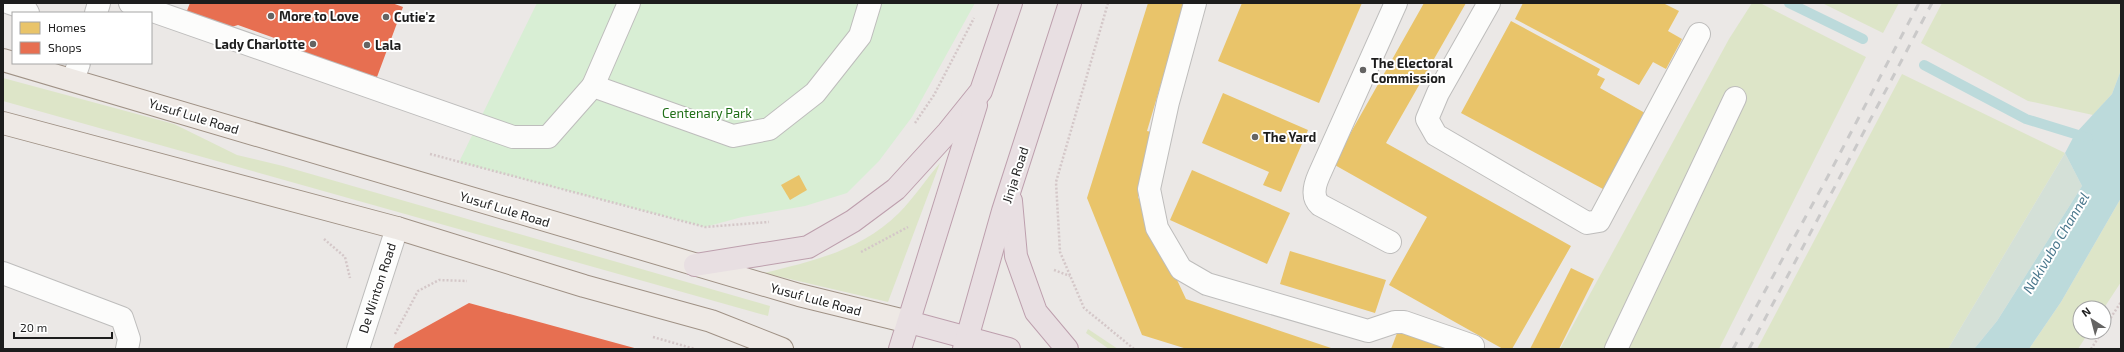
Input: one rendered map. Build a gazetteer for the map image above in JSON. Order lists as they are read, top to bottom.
{
  "streets": {
    "highway": ["Yusuf Lule Road", "Jinja Road"],
    "street": ["De Winton Road"]
  },
  "crossings": [
    ["Yusuf Lule Road", "Jinja Road"]
  ],
  "water": ["Nakivubo Channel"],
  "parks": ["Centenary Park"],
  "places": [
    "More to Love",
    "Cutie'z",
    "Lady Charlotte",
    "Lala",
    "The Electoral Commission",
    "The Yard"
  ],
  "legend": ["Homes", "Shops"],
  "scale_bar": "20 m",
  "north": "top left"
}
